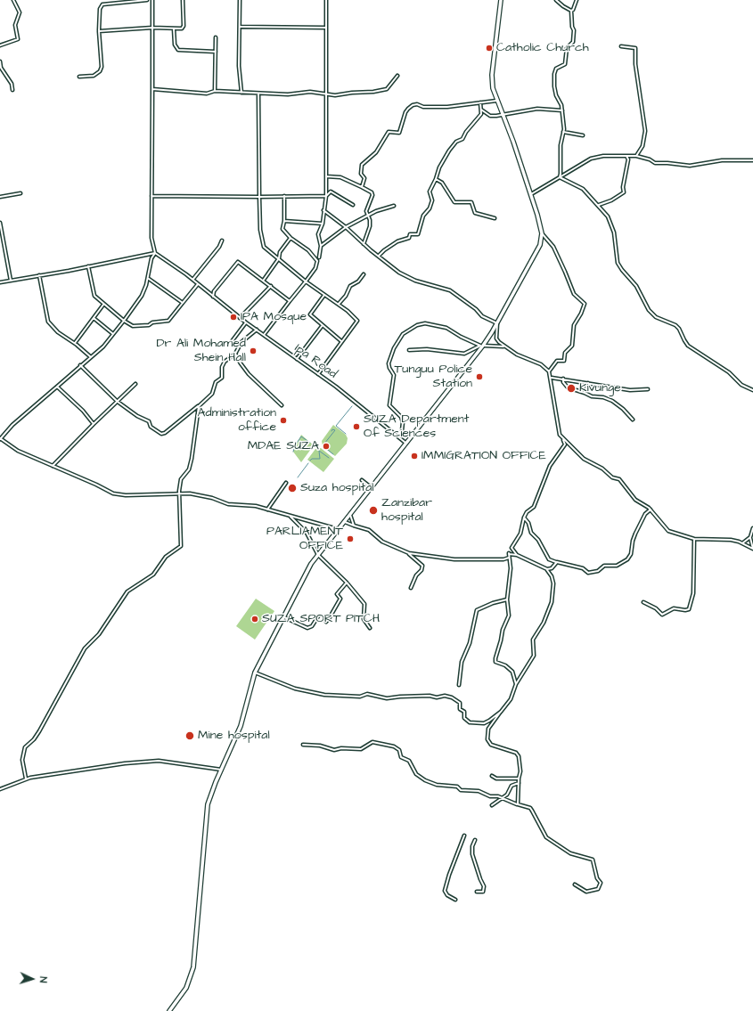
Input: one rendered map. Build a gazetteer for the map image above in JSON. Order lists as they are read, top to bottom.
{
  "streets": {
    "street": ["Ipa Road"]
  },
  "places": [
    "Catholic Church",
    "IPA Mosque",
    "Dr Ali Mohamed Shein Hall",
    "Tunguu Police Station",
    "Kivunge",
    "Administration office",
    "SUZA Department Of Sciences",
    "MDAE SUZA",
    "IMMIGRATION OFFICE",
    "Suza hospital",
    "Zanzibar hospital",
    "PARLIAMENT OFFICE",
    "SUZA SPORT PITCH",
    "Mine hospital"
  ],
  "north": "right"
}
